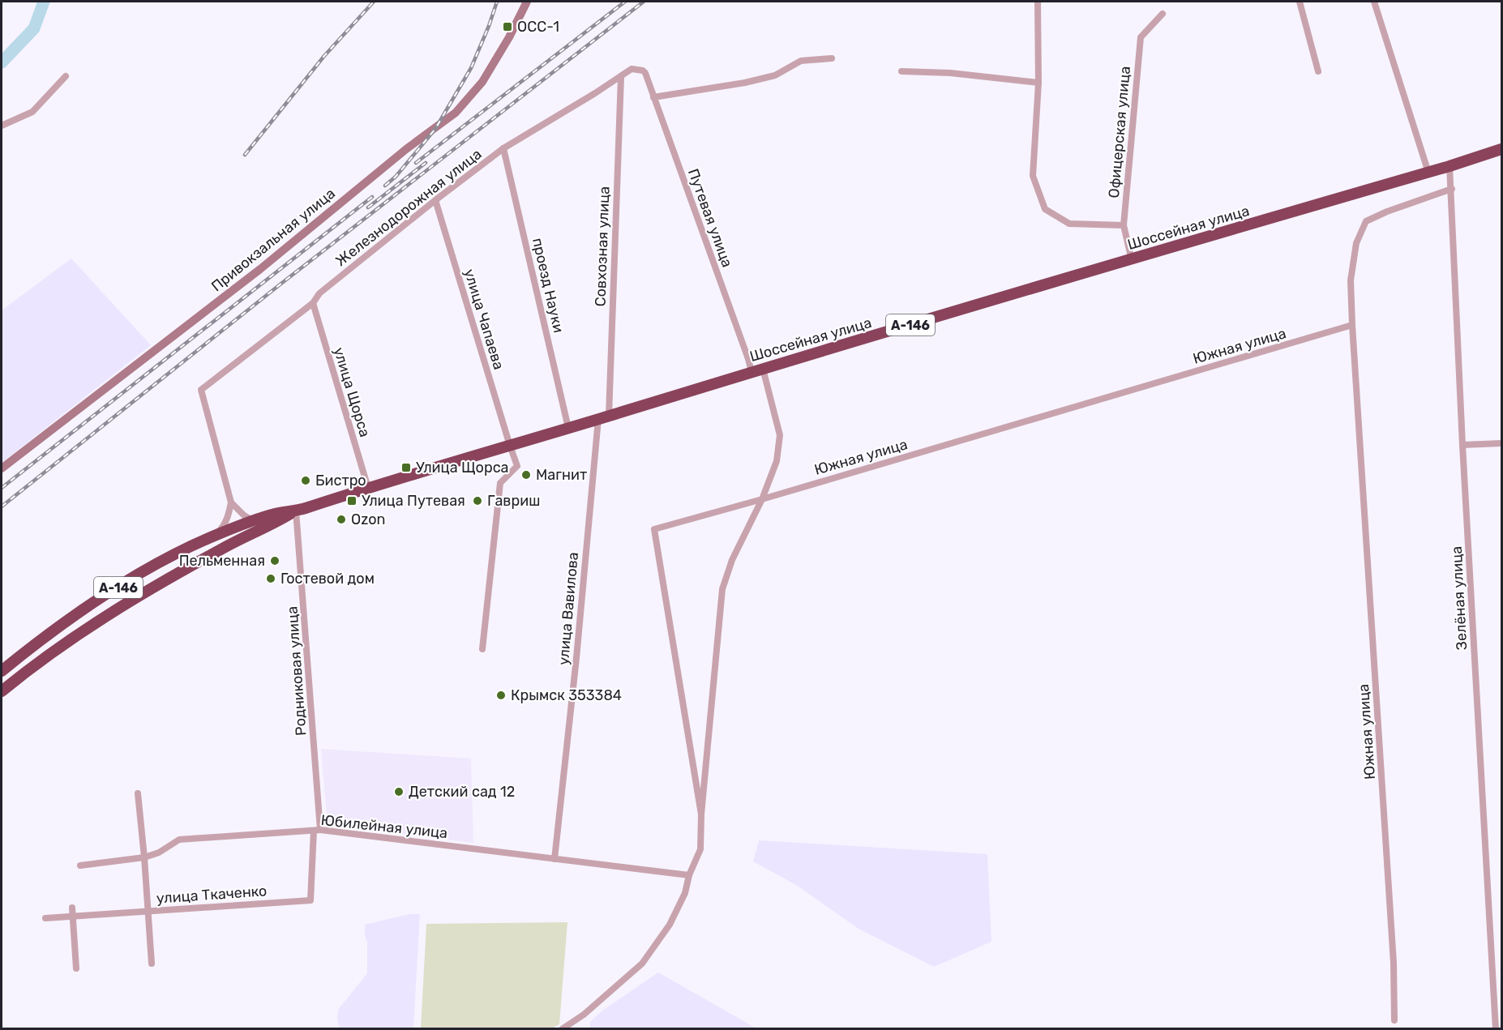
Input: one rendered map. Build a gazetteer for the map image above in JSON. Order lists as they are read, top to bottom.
{
  "streets": {
    "highway": ["Шоссейная улица", "А-146"],
    "main road": ["Привокзальная улица"],
    "street": [
      "Офицерская улица",
      "Железнодорожная улица",
      "Путевая улица",
      "Совхозная улица",
      "проезд Науки",
      "улица Чапаева",
      "Южная улица",
      "улица Щорса",
      "Зелёная улица",
      "улица Вавилова",
      "Родниковая улица",
      "Юбилейная улица",
      "улица Ткаченко"
    ]
  },
  "crossings": [
    ["Офицерская улица", "Шоссейная улица"],
    ["Железнодорожная улица", "Путевая улица"],
    ["Железнодорожная улица", "Совхозная улица"],
    ["Железнодорожная улица", "проезд Науки"],
    ["Железнодорожная улица", "улица Чапаева"],
    ["Железнодорожная улица", "улица Щорса"],
    ["Путевая улица", "Шоссейная улица"],
    ["Шоссейная улица", "Совхозная улица"],
    ["Шоссейная улица", "проезд Науки"],
    ["Шоссейная улица", "улица Чапаева"],
    ["Шоссейная улица", "А-146"],
    ["Шоссейная улица", "улица Щорса"],
    ["Шоссейная улица", "Зелёная улица"],
    ["Шоссейная улица", "улица Вавилова"],
    ["Шоссейная улица", "Родниковая улица"],
    ["Совхозная улица", "улица Вавилова"],
    ["А-146", "Родниковая улица"],
    ["Южная улица", "Зелёная улица"],
    ["улица Вавилова", "Юбилейная улица"],
    ["Родниковая улица", "Юбилейная улица"],
    ["Родниковая улица", "улица Ткаченко"],
    ["Юбилейная улица", "улица Ткаченко"]
  ],
  "places": {
    "transit": ["ОСС-1", "Улица Щорса", "Улица Путевая"],
    "other": [
      "Магнит",
      "Бистро",
      "Гавриш",
      "Ozon",
      "Пельменная",
      "Гостевой дом",
      "Крымск 353384",
      "Детский сад 12"
    ]
  }
}
